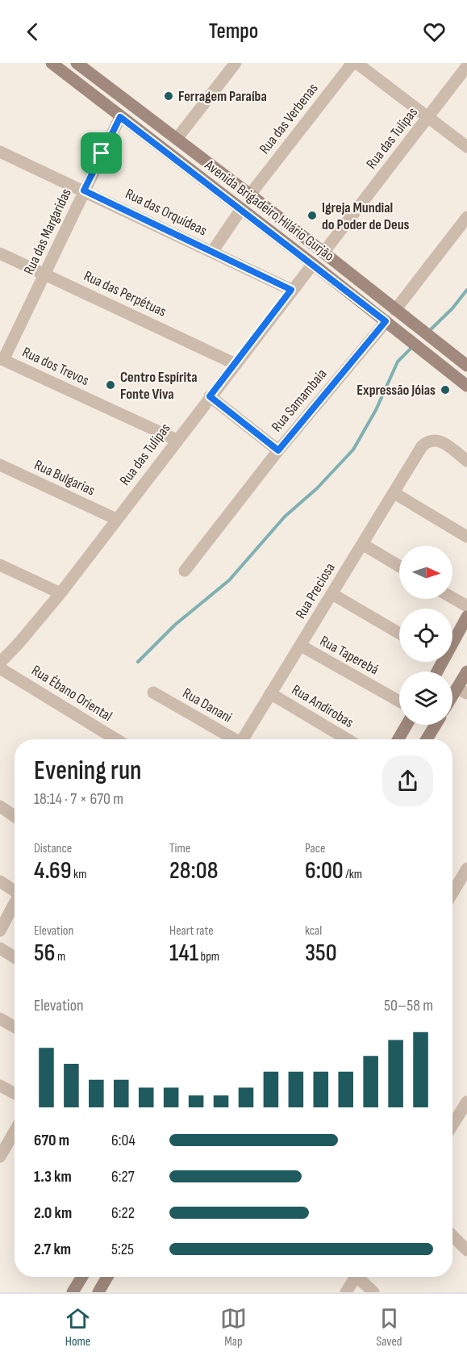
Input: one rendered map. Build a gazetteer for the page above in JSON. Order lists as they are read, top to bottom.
{
  "streets": {
    "street": [
      "Rua das Verbenas",
      "Rua das Tulipas",
      "Avenida Brigadeiro Hilário Gurjão",
      "Rua das Orquídeas",
      "Rua das Margaridas",
      "Rua das Perpétuas",
      "Rua dos Trevos",
      "Rua Samambaia",
      "Rua Bulgarias",
      "Rua Preciosa",
      "Rua Taperebá",
      "Rua Ébano Oriental",
      "Rua Danani",
      "Rua Andirobas"
    ]
  },
  "crossings": [
    ["Rua das Verbenas", "Avenida Brigadeiro Hilário Gurjão"],
    ["Rua das Tulipas", "Avenida Brigadeiro Hilário Gurjão"],
    ["Rua das Tulipas", "Rua das Orquídeas"],
    ["Rua das Tulipas", "Rua das Perpétuas"],
    ["Rua das Tulipas", "Rua dos Trevos"],
    ["Rua das Tulipas", "Rua Bulgarias"],
    ["Avenida Brigadeiro Hilário Gurjão", "Rua das Margaridas"],
    ["Avenida Brigadeiro Hilário Gurjão", "Rua Samambaia"],
    ["Rua das Orquídeas", "Rua das Margaridas"],
    ["Rua das Margaridas", "Rua das Perpétuas"],
    ["Rua das Margaridas", "Rua dos Trevos"],
    ["Rua Preciosa", "Rua Taperebá"],
    ["Rua Preciosa", "Rua Andirobas"]
  ],
  "places": [
    "Ferragem Paraíba",
    "Igreja Mundial do Poder de Deus",
    "Centro Espírita Fonte Viva",
    "Expressão Jóias"
  ],
  "north": "right",
  "page": {
    "header": "Tempo",
    "heading": ["Evening run", "18:14 · 7 × 670 m"],
    "stats": [
      ["Distance", "4.69 km"],
      ["Time", "28:08"],
      ["Pace", "6:00 /km"],
      ["Elevation", "56 m"],
      ["Heart rate", "141 bpm"],
      ["kcal", "350"]
    ],
    "chart": ["Elevation", "50–58 m"],
    "list": [
      {
        "name": "670 m",
        "note": "6:04"
      },
      {
        "name": "1.3 km",
        "note": "6:27"
      },
      {
        "name": "2.0 km",
        "note": "6:22"
      },
      {
        "name": "2.7 km",
        "note": "5:25"
      }
    ],
    "tabs": ["Home", "Map", "Saved"]
  }
}
